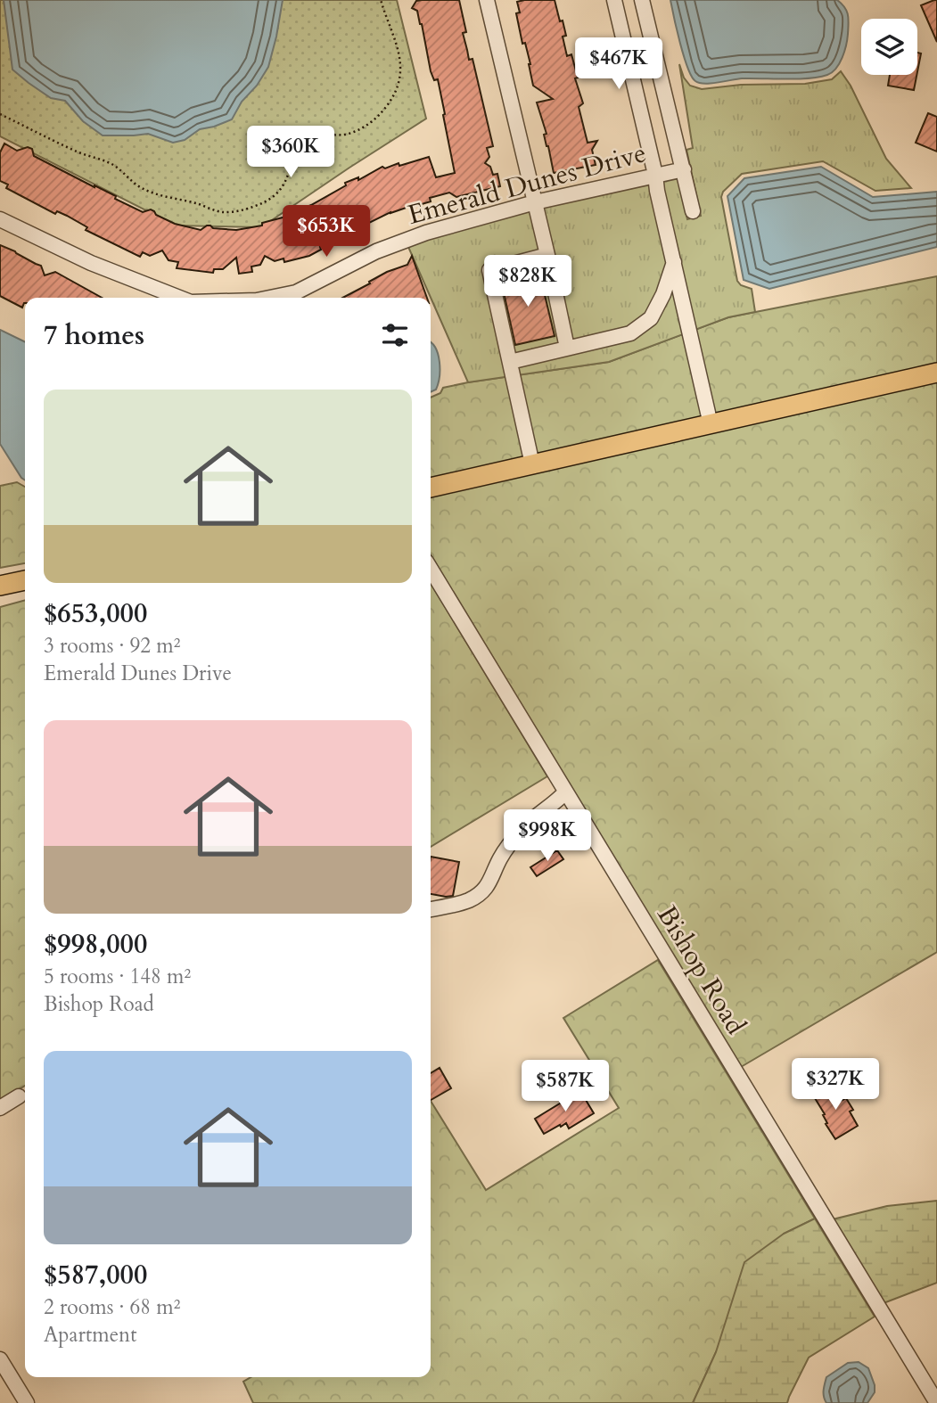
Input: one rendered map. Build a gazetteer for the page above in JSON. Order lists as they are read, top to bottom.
{
  "streets": {
    "street": ["Emerald Dunes Drive", "Bishop Road"]
  },
  "page": {
    "price": [
      "$467K",
      "$360K",
      "$653K",
      "$828K",
      "$998K",
      "$327K",
      "$587K"
    ],
    "heading": "7 homes",
    "list": [
      {
        "name": "$653,000",
        "note": "3 rooms · 92 m² · Emerald Dunes Drive"
      },
      {
        "name": "$998,000",
        "note": "5 rooms · 148 m² · Bishop Road"
      },
      {
        "name": "$587,000",
        "note": "2 rooms · 68 m² · Apartment"
      }
    ]
  }
}
